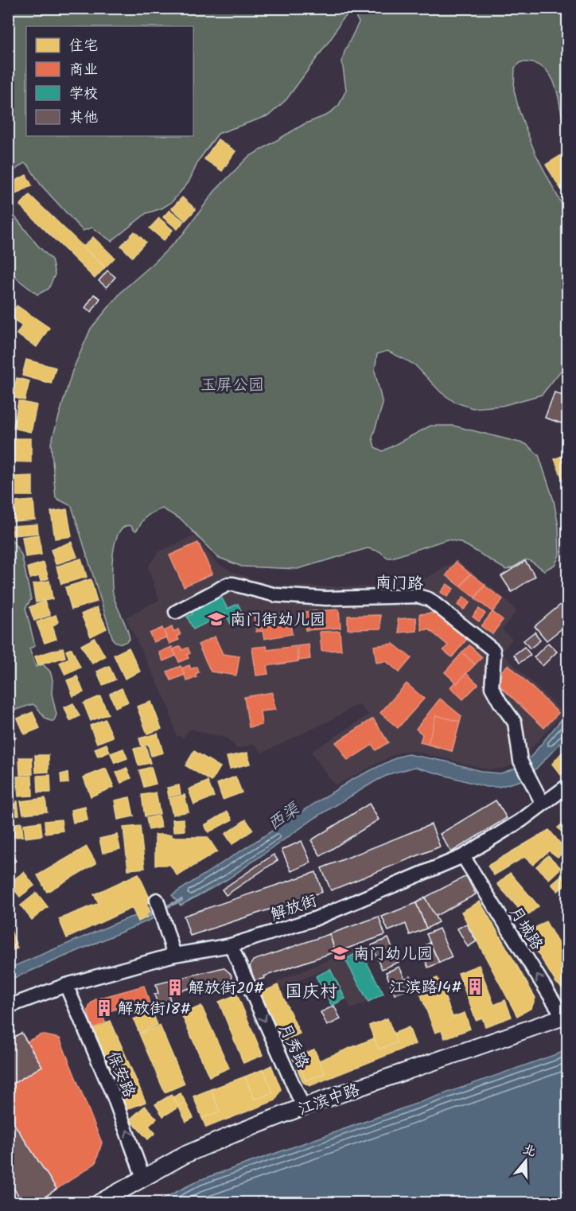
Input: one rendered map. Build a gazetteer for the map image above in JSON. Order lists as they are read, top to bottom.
{
  "streets": {
    "main road": ["江滨中路"],
    "street": [
      "南门路",
      "解放街",
      "月城路",
      "月秀路",
      "保安路"
    ]
  },
  "crossings": [
    ["南门路", "解放街"],
    ["解放街", "月城路"],
    ["解放街", "月秀路"],
    ["解放街", "保安路"],
    ["月城路", "江滨中路"],
    ["月秀路", "江滨中路"],
    ["保安路", "江滨中路"]
  ],
  "one_way": ["月城路", "月秀路", "保安路"],
  "districts": ["国庆村"],
  "water": ["西渠"],
  "parks": ["玉屏公园"],
  "places": {
    "school or university": ["南门街幼儿园", "南门幼儿园"],
    "building": ["江滨路14#", "解放街20#", "解放街18#"]
  },
  "legend": [
    "住宅",
    "商业",
    "学校",
    "其他"
  ],
  "north": "top"
}
